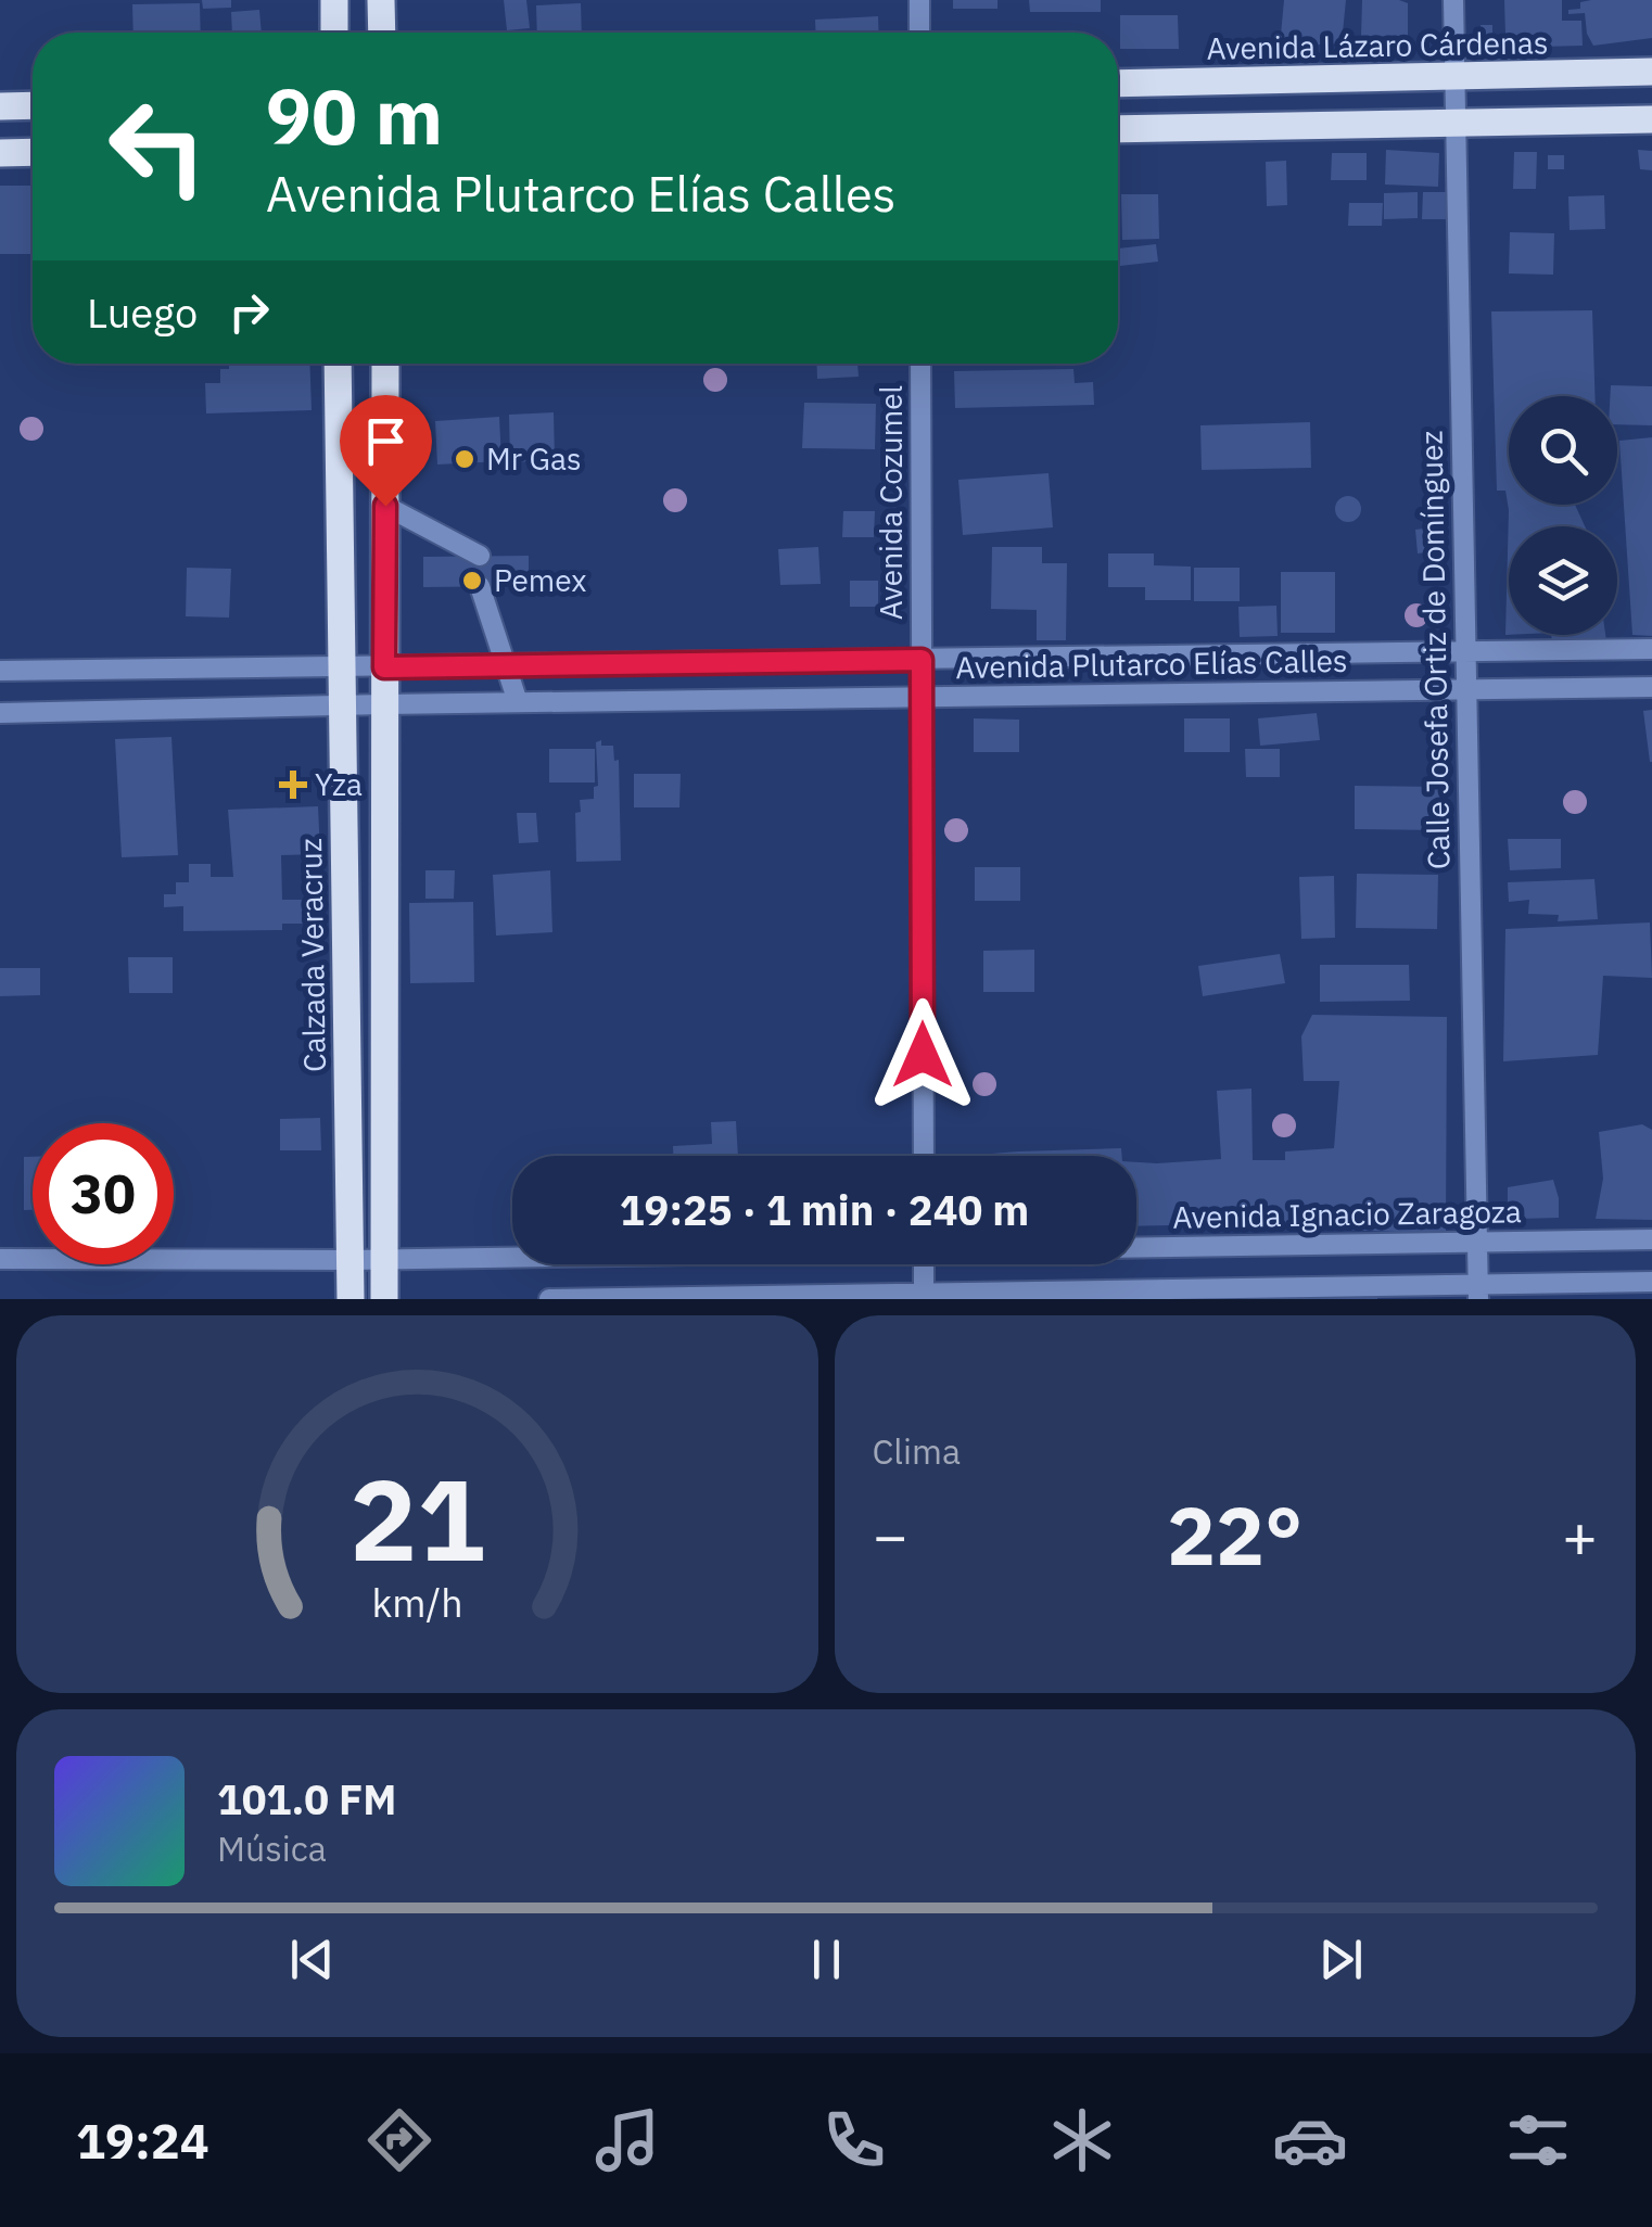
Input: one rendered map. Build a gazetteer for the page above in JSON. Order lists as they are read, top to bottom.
{
  "streets": {
    "main road": ["Avenida Lázaro Cárdenas", "Calzada Veracruz"],
    "street": [
      "Avenida Cozumel",
      "Calle Josefa Ortiz de Domínguez",
      "Avenida Plutarco Elías Calles",
      "Avenida Ignacio Zaragoza"
    ]
  },
  "crossings": [
    ["Avenida Lázaro Cárdenas", "Calle Josefa Ortiz de Domínguez"],
    ["Avenida Cozumel", "Avenida Plutarco Elías Calles"],
    ["Calle Josefa Ortiz de Domínguez", "Avenida Plutarco Elías Calles"],
    ["Calle Josefa Ortiz de Domínguez", "Avenida Ignacio Zaragoza"],
    ["Avenida Plutarco Elías Calles", "Calzada Veracruz"],
    ["Calzada Veracruz", "Avenida Ignacio Zaragoza"]
  ],
  "places": {
    "other": ["Mr Gas", "Pemex"],
    "health": ["Yza"]
  },
  "page": {
    "turn": ["90 m", "Avenida Plutarco Elías Calles"],
    "then": "Luego",
    "limit": "30",
    "trip": "19:25 · 1 min · 240 m",
    "tile": "Clima",
    "heat": ["−", "22°", "+"],
    "song": ["101.0 FM", "Música"],
    "tabs": "19:24",
    "gauge": ["21", "km/h"]
  }
}
